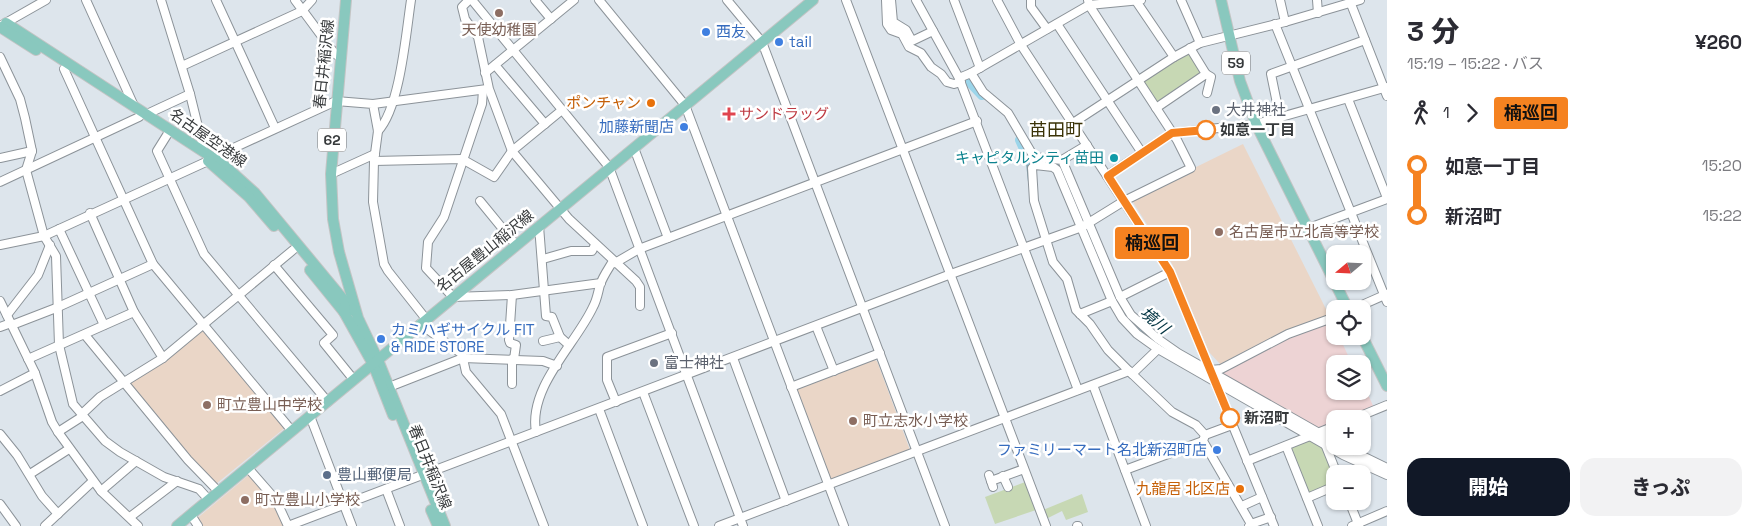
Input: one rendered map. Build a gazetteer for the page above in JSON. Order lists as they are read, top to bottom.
{
  "streets": {
    "main road": [
      "59",
      "春日井稲沢線",
      "名古屋空港線",
      "62",
      "名古屋豊山稲沢線"
    ]
  },
  "crossings": [
    ["春日井稲沢線", "名古屋空港線"],
    ["春日井稲沢線", "名古屋豊山稲沢線"]
  ],
  "districts": ["苗田町"],
  "water": ["境川"],
  "places": {
    "other": [
      "天使幼稚園",
      "西友",
      "tail",
      "ポンチャン",
      "大井神社",
      "加藤新聞店",
      "如意一丁目",
      "キャピタルシティ苗田",
      "名古屋市立北高等学校",
      "カミハギサイクル FIT & RIDE STORE",
      "富士神社",
      "町立豊山中学校",
      "新沼町",
      "町立志水小学校",
      "ファミリーマート名北新沼町店",
      "豊山郵便局",
      "九龍居 北区店",
      "町立豊山小学校"
    ],
    "health": ["サンドラッグ"]
  },
  "lines": ["bus line 楠巡回"],
  "north": "left",
  "page": {
    "on_map": "楠巡回",
    "heading": ["3 分", "15:19 – 15:22 · バス", "¥260"],
    "legs": ["1", "楠巡回"],
    "list": [
      {
        "name": "如意一丁目",
        "value": "15:20"
      },
      {
        "name": "新沼町",
        "value": "15:22"
      }
    ],
    "map_buttons": ["+", "−"],
    "buttons": ["開始", "きっぷ"]
  }
}
